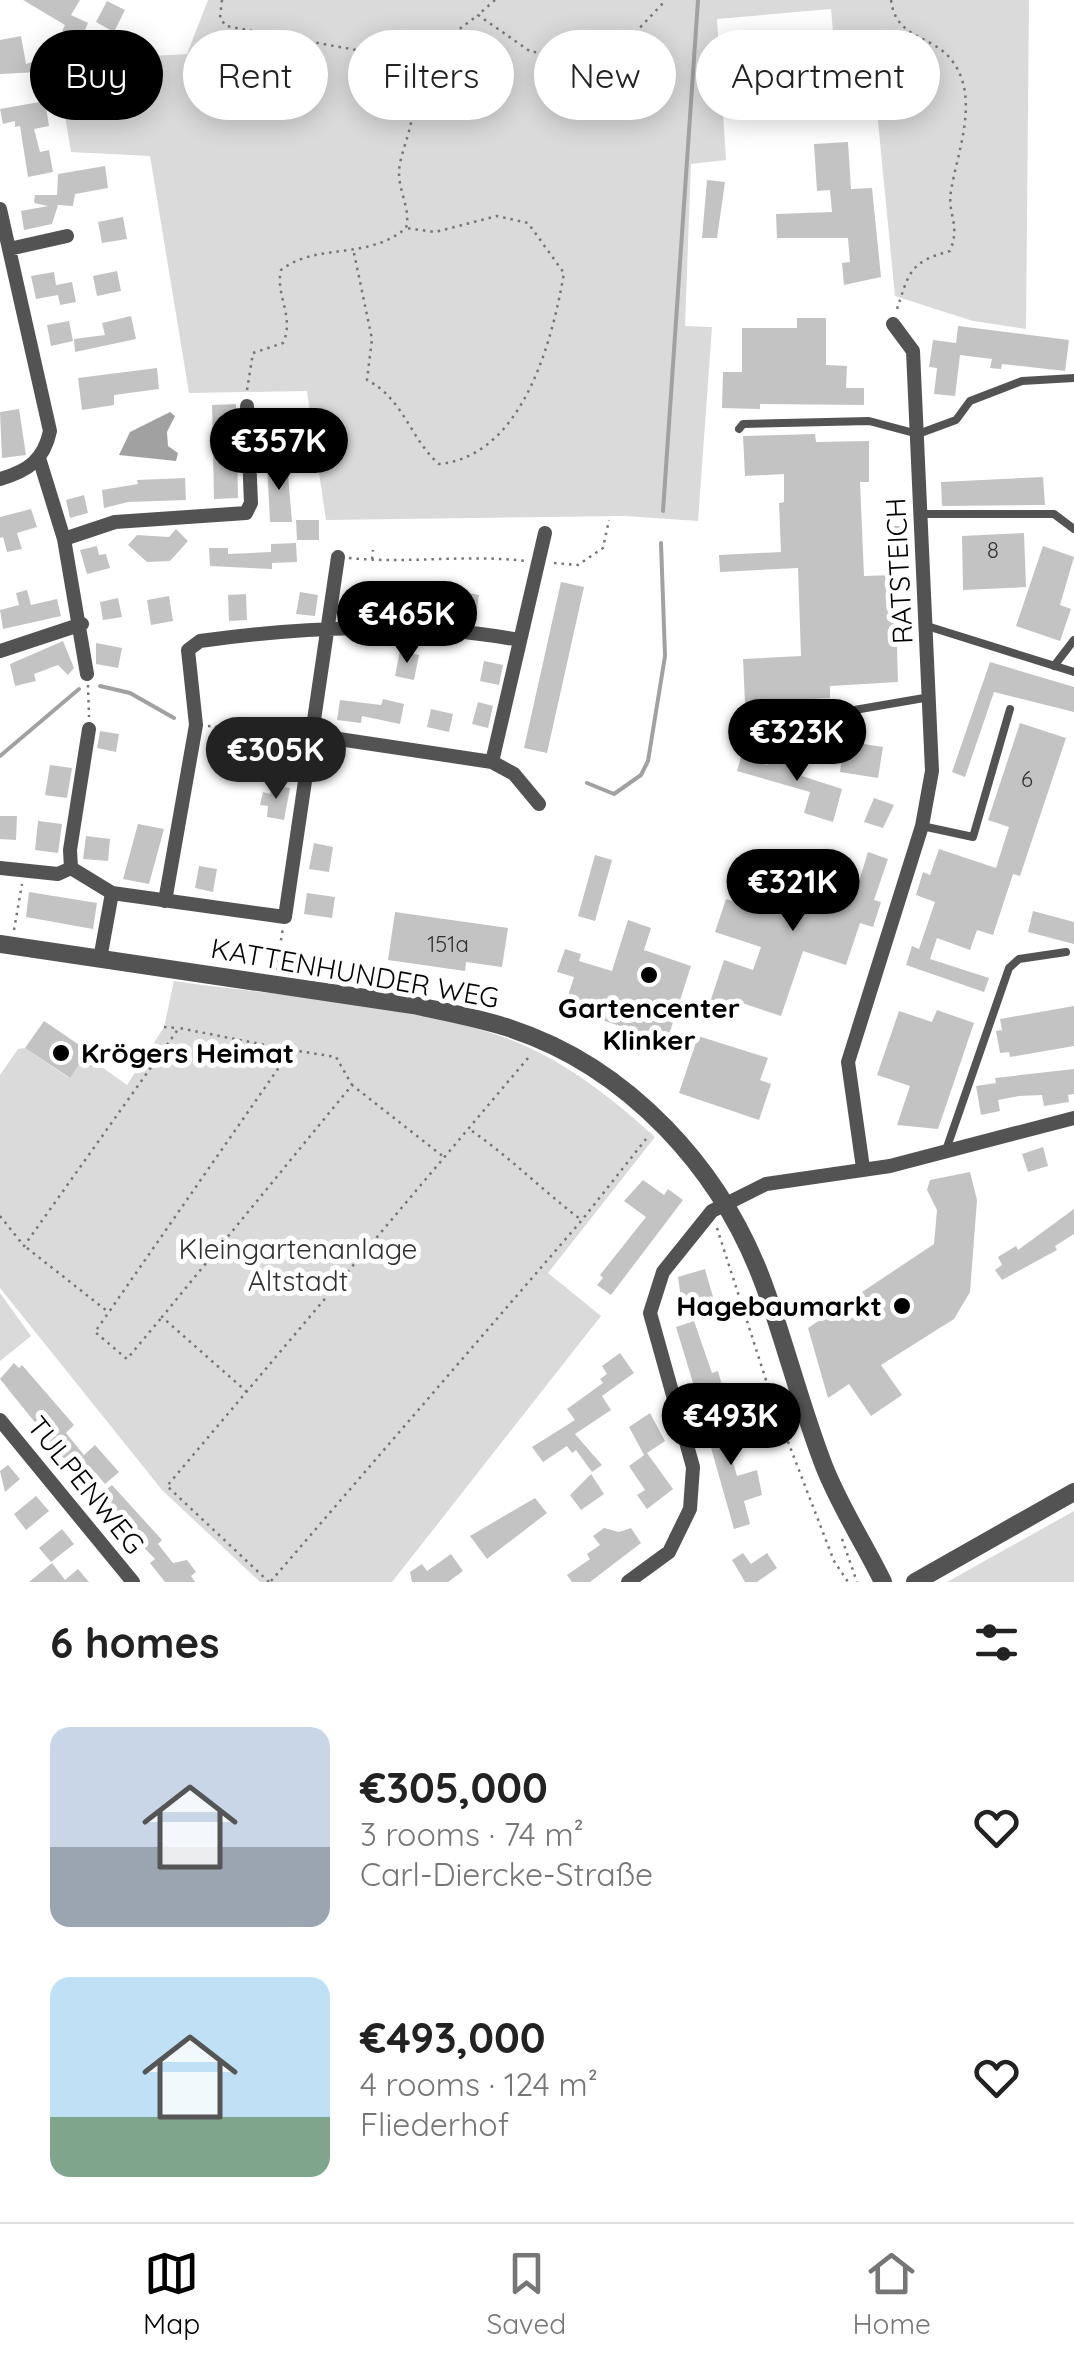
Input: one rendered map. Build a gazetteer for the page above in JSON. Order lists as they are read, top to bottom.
{
  "streets": {
    "street": ["RATSTEICH", "KATTENHUNDER WEG", "TULPENWEG"]
  },
  "parks": ["Kleingartenanlage Altstadt"],
  "places": ["Gartencenter Klinker", "Krögers Heimat", "Hagebaumarkt"],
  "house_numbers": ["8", "6", "151a"],
  "page": {
    "chip": [
      "Buy",
      "Rent",
      "Filters",
      "New",
      "Apartment"
    ],
    "price": [
      "€357K",
      "€465K",
      "€323K",
      "€305K",
      "€321K",
      "€493K"
    ],
    "heading": "6 homes",
    "list": [
      {
        "name": "€305,000",
        "note": "3 rooms · 74 m² · Carl-Diercke-Straße"
      },
      {
        "name": "€493,000",
        "note": "4 rooms · 124 m² · Fliederhof"
      }
    ],
    "tabs": ["Map", "Saved", "Home"]
  }
}
